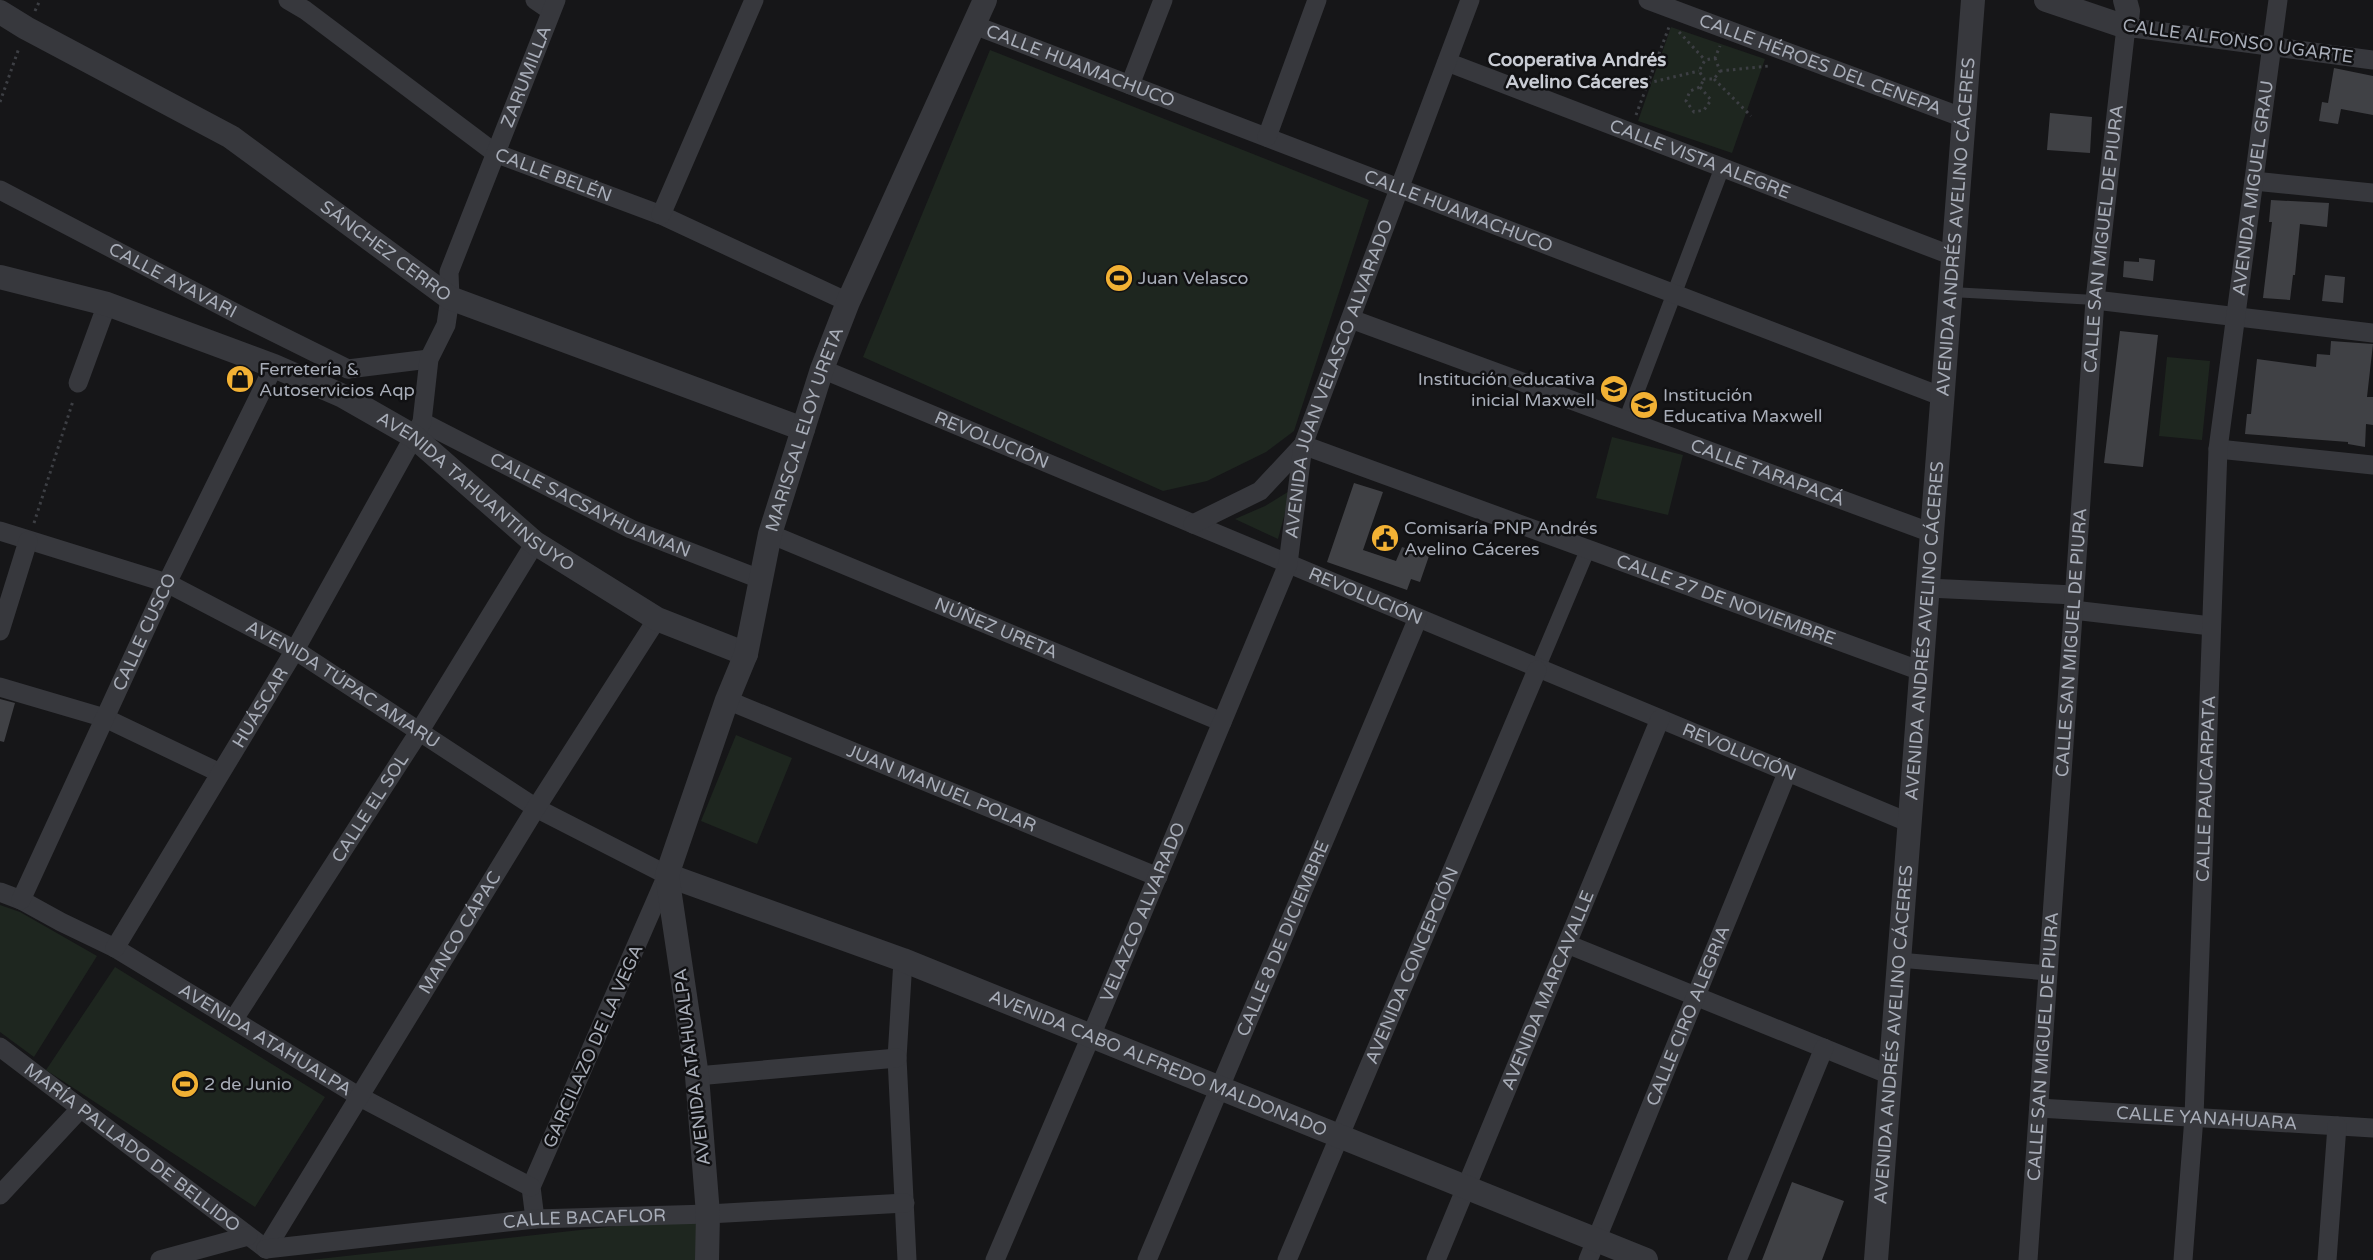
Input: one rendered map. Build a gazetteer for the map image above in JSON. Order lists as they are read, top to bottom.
{
  "streets": {
    "street": [
      "CALLE ALFONSO UGARTE",
      "CALLE HÉROES DEL CENEPA",
      "CALLE HUAMACHUCO",
      "ZARUMILLA",
      "CALLE VISTA ALEGRE",
      "CALLE BELÉN",
      "AVENIDA MIGUEL GRAU",
      "AVENIDA ANDRÉS AVELINO CÁCERES",
      "CALLE SAN MIGUEL DE PIURA",
      "SÁNCHEZ CERRO",
      "CALLE AYAVARI",
      "AVENIDA JUAN VELASCO ALVARADO",
      "MARISCAL ELOY URETA",
      "REVOLUCIÓN",
      "CALLE TARAPACÁ",
      "AVENIDA TAHUANTINSUYO",
      "CALLE SACSAYHUAMAN",
      "CALLE 27 DE NOVIEMBRE",
      "NÚÑEZ URETA",
      "CALLE CUSCO",
      "AVENIDA TÚPAC AMARU",
      "HUÁSCAR",
      "JUAN MANUEL POLAR",
      "CALLE PAUCARPATA",
      "CALLE EL SOL",
      "VELAZCO ALVARADO",
      "MANCO CÁPAC",
      "CALLE 8 DE DICIEMBRE",
      "AVENIDA CONCEPCIÓN",
      "AVENIDA MARCAVALLE",
      "CALLE CIRO ALEGRIA",
      "AVENIDA ATAHUALPA",
      "GARCILAZO DE LA VEGA",
      "AVENIDA CABO ALFREDO MALDONADO",
      "CALLE YANAHUARA",
      "MARÍA PALLADO DE BELLIDO",
      "CALLE BACAFLOR"
    ]
  },
  "crossings": [
    ["CALLE ALFONSO UGARTE", "AVENIDA MIGUEL GRAU"],
    ["CALLE ALFONSO UGARTE", "CALLE SAN MIGUEL DE PIURA"],
    ["CALLE HÉROES DEL CENEPA", "AVENIDA ANDRÉS AVELINO CÁCERES"],
    ["CALLE HUAMACHUCO", "AVENIDA ANDRÉS AVELINO CÁCERES"],
    ["CALLE HUAMACHUCO", "AVENIDA JUAN VELASCO ALVARADO"],
    ["CALLE HUAMACHUCO", "MARISCAL ELOY URETA"],
    ["ZARUMILLA", "CALLE BELÉN"],
    ["ZARUMILLA", "SÁNCHEZ CERRO"],
    ["ZARUMILLA", "AVENIDA TAHUANTINSUYO"],
    ["ZARUMILLA", "CALLE SACSAYHUAMAN"],
    ["ZARUMILLA", "HUÁSCAR"],
    ["CALLE VISTA ALEGRE", "AVENIDA ANDRÉS AVELINO CÁCERES"],
    ["CALLE VISTA ALEGRE", "AVENIDA JUAN VELASCO ALVARADO"],
    ["CALLE BELÉN", "MARISCAL ELOY URETA"],
    ["AVENIDA MIGUEL GRAU", "CALLE PAUCARPATA"],
    ["AVENIDA ANDRÉS AVELINO CÁCERES", "REVOLUCIÓN"],
    ["AVENIDA ANDRÉS AVELINO CÁCERES", "CALLE TARAPACÁ"],
    ["AVENIDA ANDRÉS AVELINO CÁCERES", "CALLE 27 DE NOVIEMBRE"],
    ["CALLE SAN MIGUEL DE PIURA", "CALLE YANAHUARA"],
    ["SÁNCHEZ CERRO", "MARISCAL ELOY URETA"],
    ["AVENIDA JUAN VELASCO ALVARADO", "REVOLUCIÓN"],
    ["AVENIDA JUAN VELASCO ALVARADO", "CALLE TARAPACÁ"],
    ["AVENIDA JUAN VELASCO ALVARADO", "CALLE 27 DE NOVIEMBRE"],
    ["AVENIDA JUAN VELASCO ALVARADO", "VELAZCO ALVARADO"],
    ["MARISCAL ELOY URETA", "REVOLUCIÓN"],
    ["MARISCAL ELOY URETA", "AVENIDA TAHUANTINSUYO"],
    ["MARISCAL ELOY URETA", "CALLE SACSAYHUAMAN"],
    ["MARISCAL ELOY URETA", "NÚÑEZ URETA"],
    ["MARISCAL ELOY URETA", "AVENIDA TÚPAC AMARU"],
    ["MARISCAL ELOY URETA", "JUAN MANUEL POLAR"],
    ["MARISCAL ELOY URETA", "AVENIDA ATAHUALPA"],
    ["MARISCAL ELOY URETA", "GARCILAZO DE LA VEGA"],
    ["MARISCAL ELOY URETA", "AVENIDA CABO ALFREDO MALDONADO"],
    ["REVOLUCIÓN", "VELAZCO ALVARADO"],
    ["REVOLUCIÓN", "CALLE 8 DE DICIEMBRE"],
    ["REVOLUCIÓN", "AVENIDA CONCEPCIÓN"],
    ["REVOLUCIÓN", "AVENIDA MARCAVALLE"],
    ["REVOLUCIÓN", "CALLE CIRO ALEGRIA"],
    ["AVENIDA TAHUANTINSUYO", "CALLE SACSAYHUAMAN"],
    ["AVENIDA TAHUANTINSUYO", "CALLE CUSCO"],
    ["AVENIDA TAHUANTINSUYO", "HUÁSCAR"],
    ["AVENIDA TAHUANTINSUYO", "CALLE EL SOL"],
    ["AVENIDA TAHUANTINSUYO", "MANCO CÁPAC"],
    ["CALLE SACSAYHUAMAN", "HUÁSCAR"],
    ["NÚÑEZ URETA", "VELAZCO ALVARADO"],
    ["CALLE CUSCO", "AVENIDA TÚPAC AMARU"],
    ["CALLE CUSCO", "AVENIDA ATAHUALPA"],
    ["AVENIDA TÚPAC AMARU", "HUÁSCAR"],
    ["AVENIDA TÚPAC AMARU", "CALLE EL SOL"],
    ["AVENIDA TÚPAC AMARU", "MANCO CÁPAC"],
    ["AVENIDA TÚPAC AMARU", "AVENIDA ATAHUALPA"],
    ["AVENIDA TÚPAC AMARU", "GARCILAZO DE LA VEGA"],
    ["AVENIDA TÚPAC AMARU", "AVENIDA CABO ALFREDO MALDONADO"],
    ["HUÁSCAR", "AVENIDA ATAHUALPA"],
    ["JUAN MANUEL POLAR", "VELAZCO ALVARADO"],
    ["CALLE PAUCARPATA", "CALLE YANAHUARA"],
    ["CALLE EL SOL", "AVENIDA ATAHUALPA"],
    ["VELAZCO ALVARADO", "AVENIDA CABO ALFREDO MALDONADO"],
    ["MANCO CÁPAC", "AVENIDA ATAHUALPA"],
    ["MANCO CÁPAC", "MARÍA PALLADO DE BELLIDO"],
    ["MANCO CÁPAC", "CALLE BACAFLOR"],
    ["CALLE 8 DE DICIEMBRE", "AVENIDA CABO ALFREDO MALDONADO"],
    ["AVENIDA CONCEPCIÓN", "AVENIDA CABO ALFREDO MALDONADO"],
    ["AVENIDA MARCAVALLE", "AVENIDA CABO ALFREDO MALDONADO"],
    ["CALLE CIRO ALEGRIA", "AVENIDA CABO ALFREDO MALDONADO"],
    ["AVENIDA ATAHUALPA", "GARCILAZO DE LA VEGA"],
    ["AVENIDA ATAHUALPA", "AVENIDA CABO ALFREDO MALDONADO"],
    ["AVENIDA ATAHUALPA", "CALLE BACAFLOR"],
    ["GARCILAZO DE LA VEGA", "AVENIDA CABO ALFREDO MALDONADO"],
    ["MARÍA PALLADO DE BELLIDO", "CALLE BACAFLOR"]
  ],
  "districts": ["Cooperativa Andrés Avelino Cáceres"],
  "places": {
    "sports": ["Juan Velasco", "2 de Junio"],
    "shop": ["Ferretería & Autoservicios Aqp"],
    "school or university": ["Institución educativa inicial Maxwell", "Institución Educativa Maxwell"],
    "public building": ["Comisaría PNP Andrés Avelino Cáceres"]
  }
}
